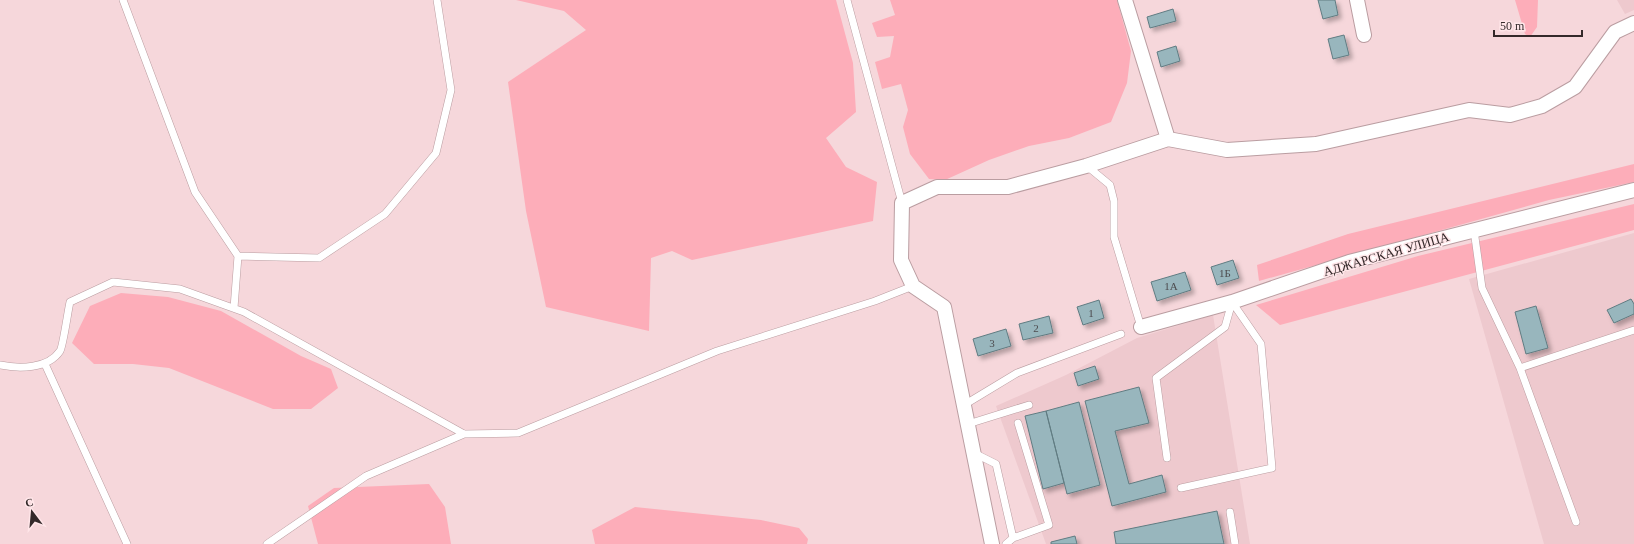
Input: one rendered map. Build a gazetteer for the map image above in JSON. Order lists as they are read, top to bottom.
{
  "streets": {
    "street": ["АДЖАРСКАЯ УЛИЦА"]
  },
  "house_numbers": [
    "1Б",
    "1А",
    "1",
    "2",
    "3"
  ],
  "scale_bar": "50 m",
  "north": "top"
}
